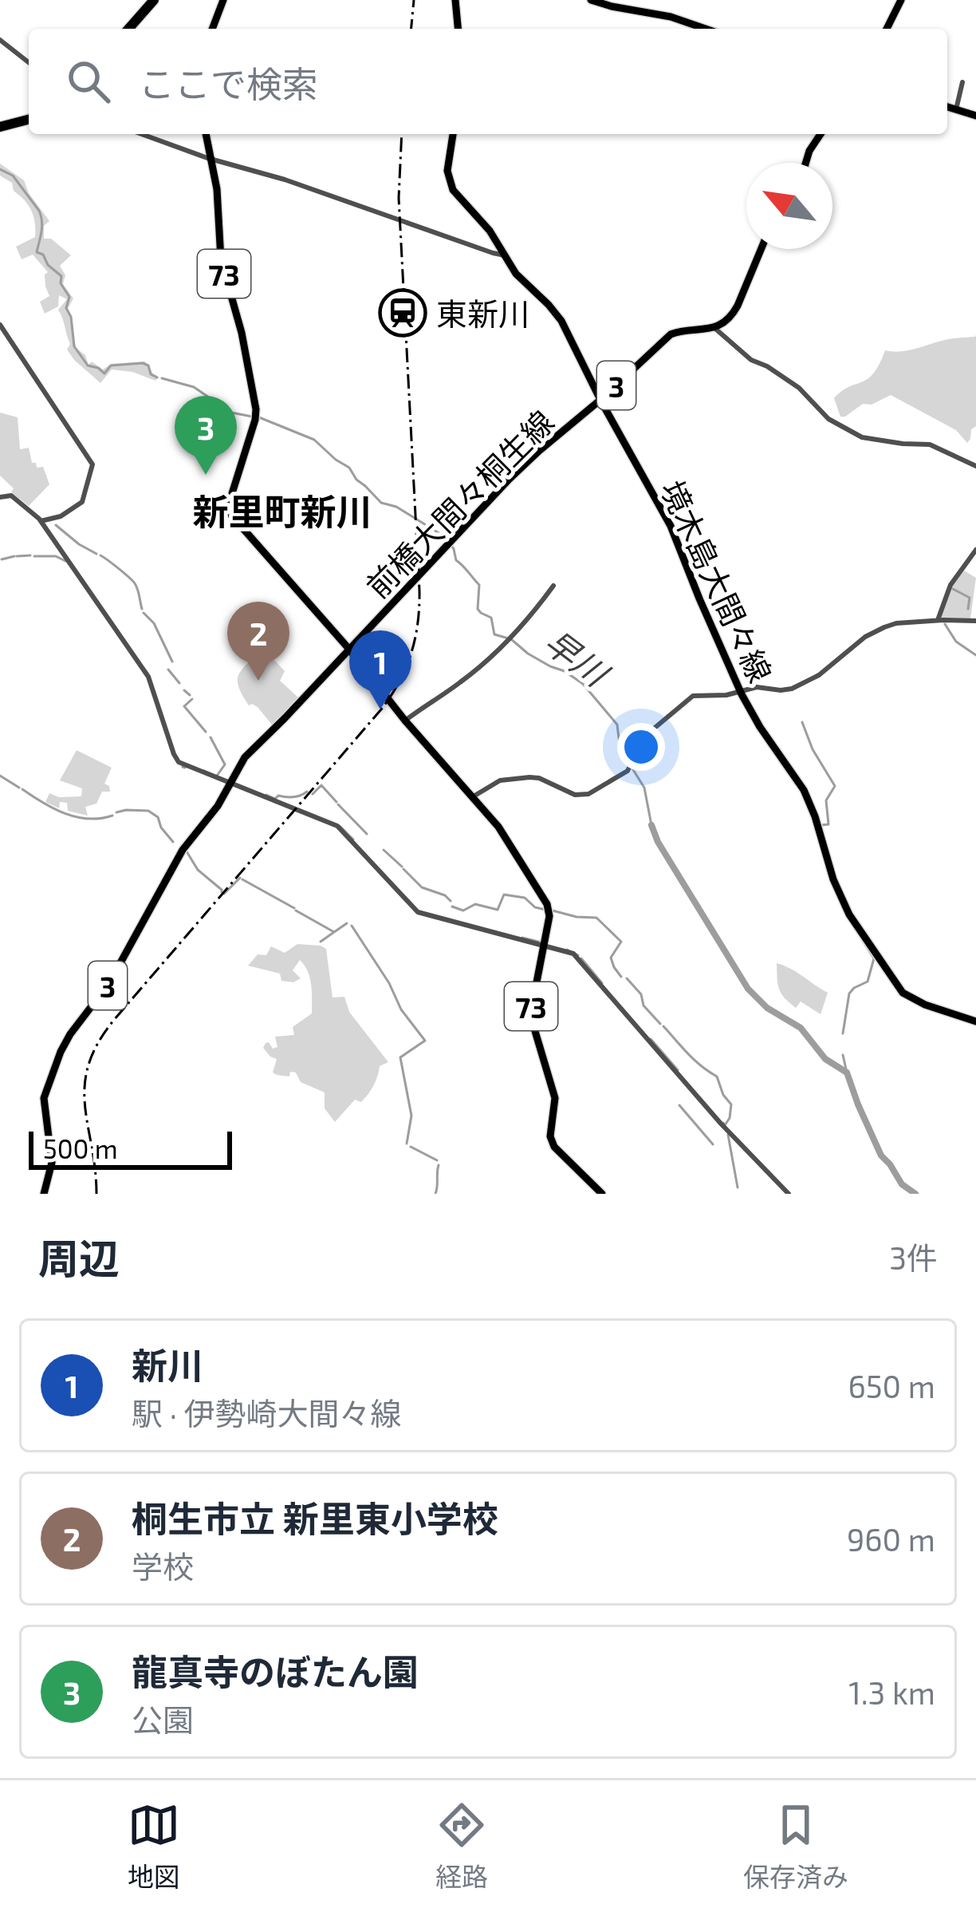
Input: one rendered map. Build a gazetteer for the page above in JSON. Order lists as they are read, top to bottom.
{
  "streets": {
    "main road": [
      "73",
      "3",
      "前橋大間々桐生線",
      "境木島大間々線"
    ]
  },
  "crossings": [
    ["73", "前橋大間々桐生線"],
    ["前橋大間々桐生線", "境木島大間々線"]
  ],
  "districts": ["新里町新川"],
  "water": ["早川"],
  "places": {
    "station": ["東新川"]
  },
  "scale_bar": "500 m",
  "north": "top left",
  "page": {
    "search": "ここで検索",
    "pins": ["3", "2", "1"],
    "scale": "500 m",
    "heading": ["周辺", "3件"],
    "list": [
      {
        "mark": "1",
        "name": "新川",
        "note": "駅 · 伊勢崎大間々線",
        "value": "650 m"
      },
      {
        "mark": "2",
        "name": "桐生市立 新里東小学校",
        "note": "学校",
        "value": "960 m"
      },
      {
        "mark": "3",
        "name": "龍真寺のぼたん園",
        "note": "公園",
        "value": "1.3 km"
      }
    ],
    "nav": ["地図", "経路", "保存済み"]
  }
}
